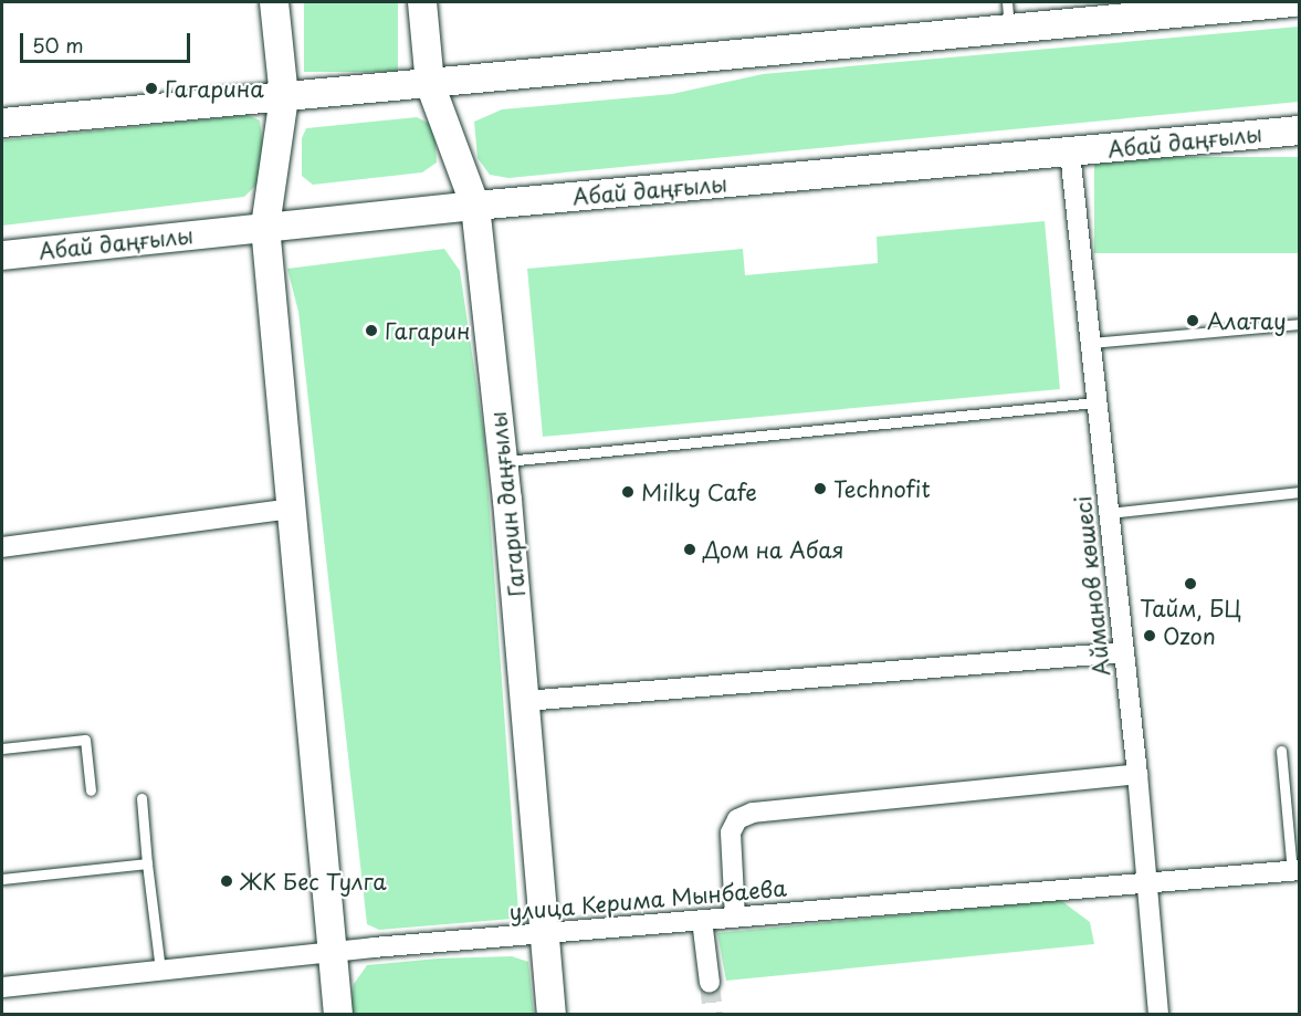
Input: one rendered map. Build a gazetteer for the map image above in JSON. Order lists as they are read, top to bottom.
{
  "streets": {
    "main road": ["Абай даңғылы", "Гагарин даңғылы"],
    "street": ["Айманов көшесі", "улица Керима Мынбаева"]
  },
  "crossings": [
    ["Абай даңғылы", "Гагарин даңғылы"],
    ["Абай даңғылы", "Айманов көшесі"],
    ["Гагарин даңғылы", "улица Керима Мынбаева"],
    ["Айманов көшесі", "улица Керима Мынбаева"]
  ],
  "places": [
    "Гагарина",
    "Алатау",
    "Гагарин",
    "Technofit",
    "Milky Cafe",
    "Дом на Абая",
    "Тайм, БЦ",
    "Ozon",
    "ЖК Бес Тулга"
  ],
  "scale_bar": "50 m"
}
